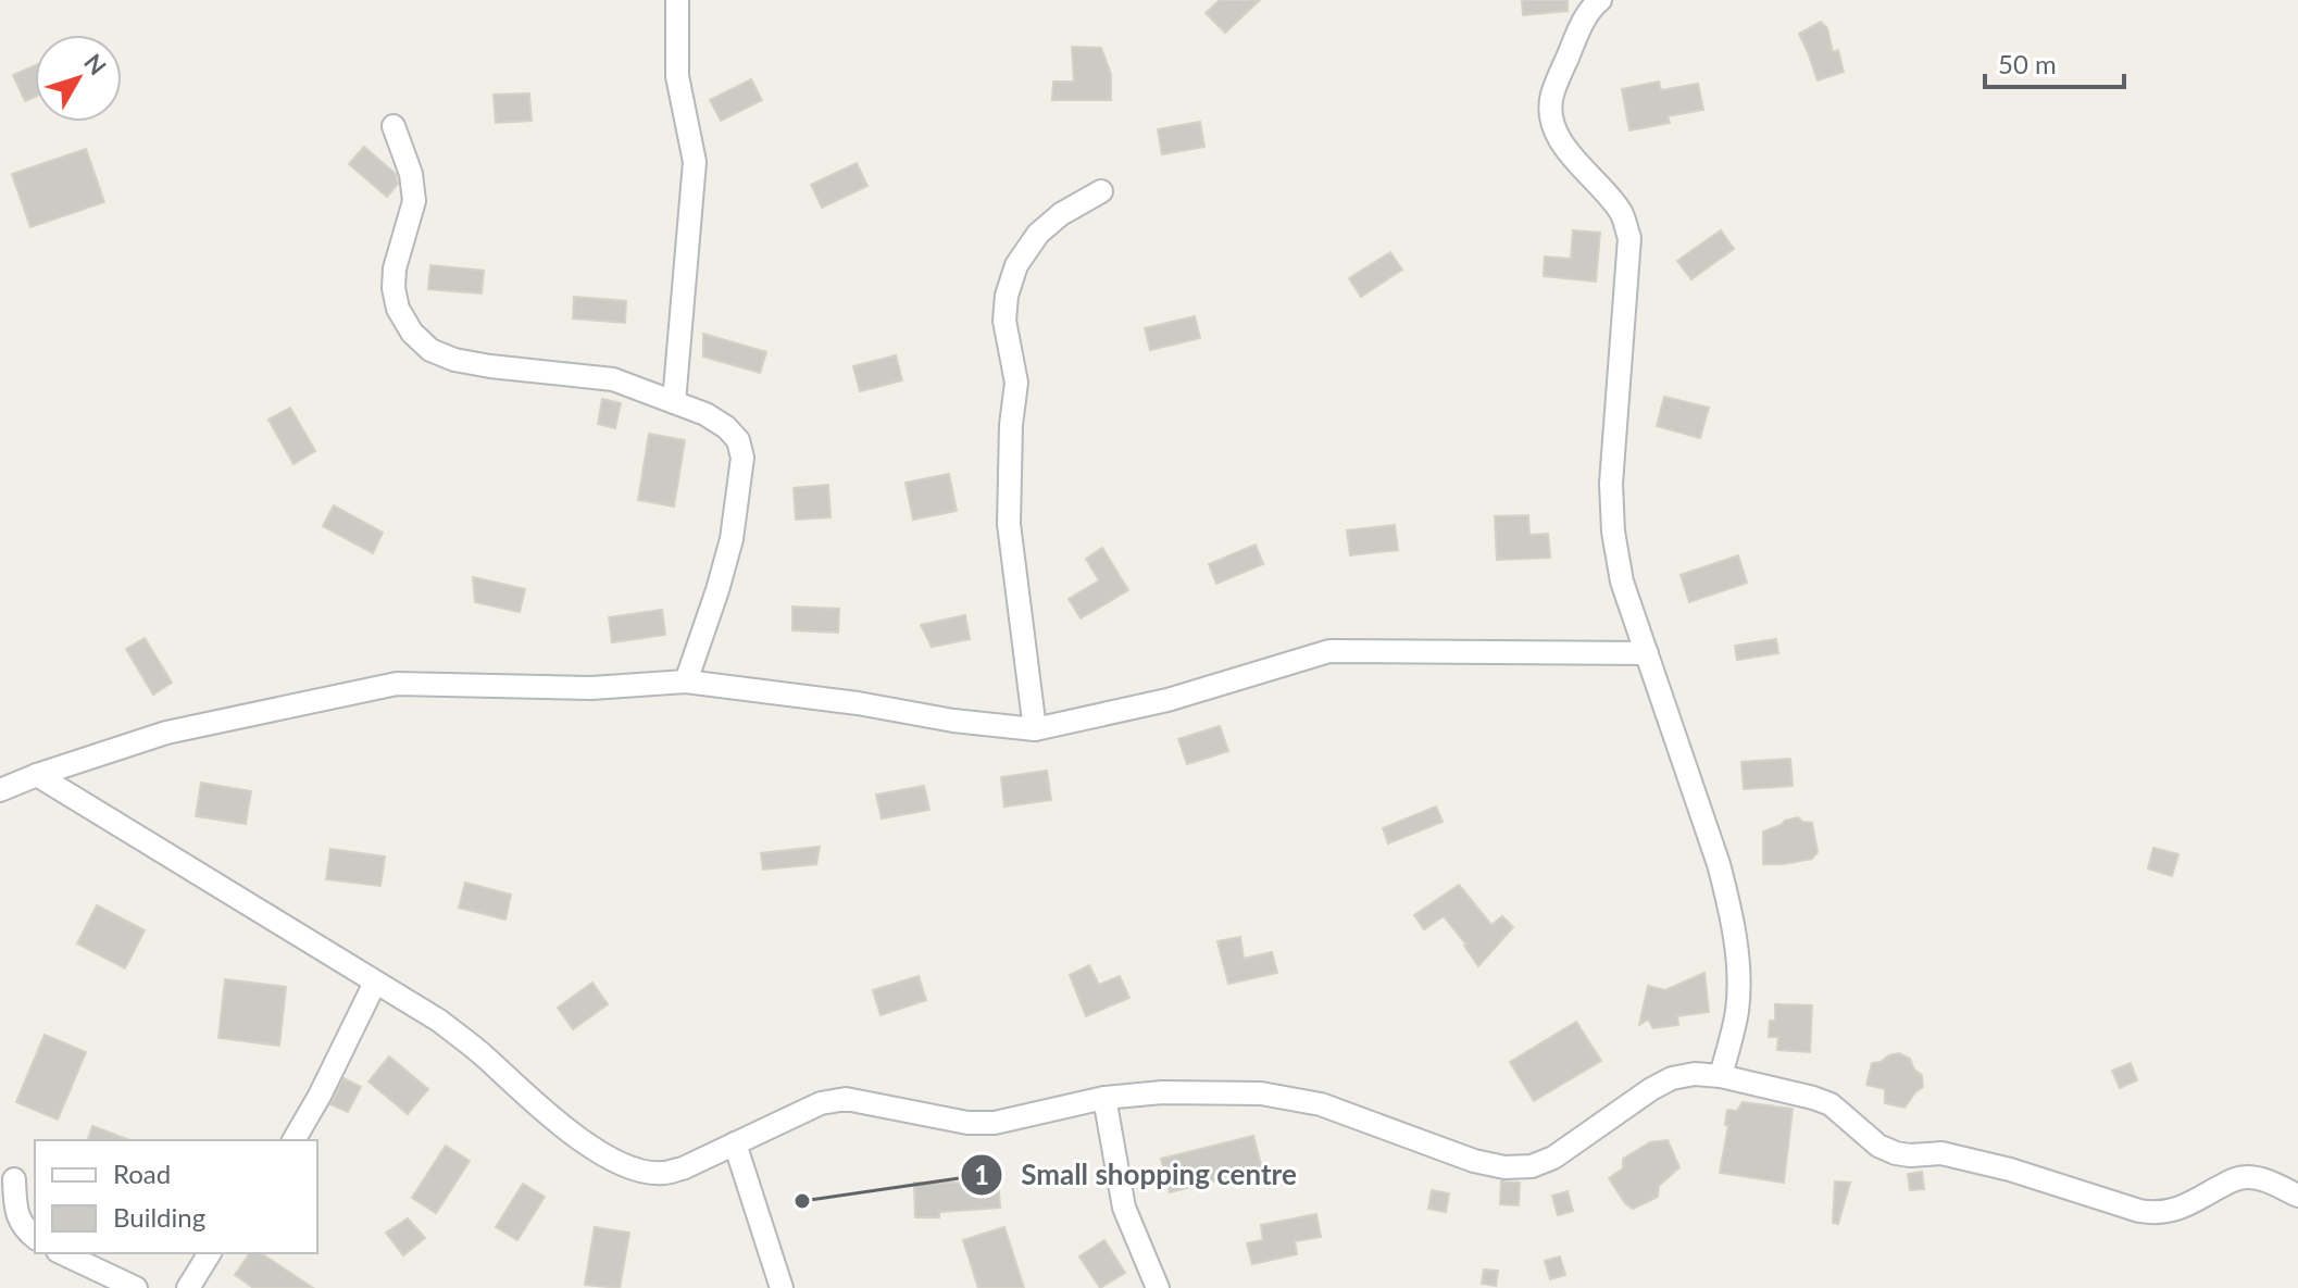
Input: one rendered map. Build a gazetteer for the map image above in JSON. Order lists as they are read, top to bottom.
{
  "places": ["Small shopping centre"],
  "legend": ["Road", "Building"],
  "scale_bar": "50 m",
  "north": "top right"
}
